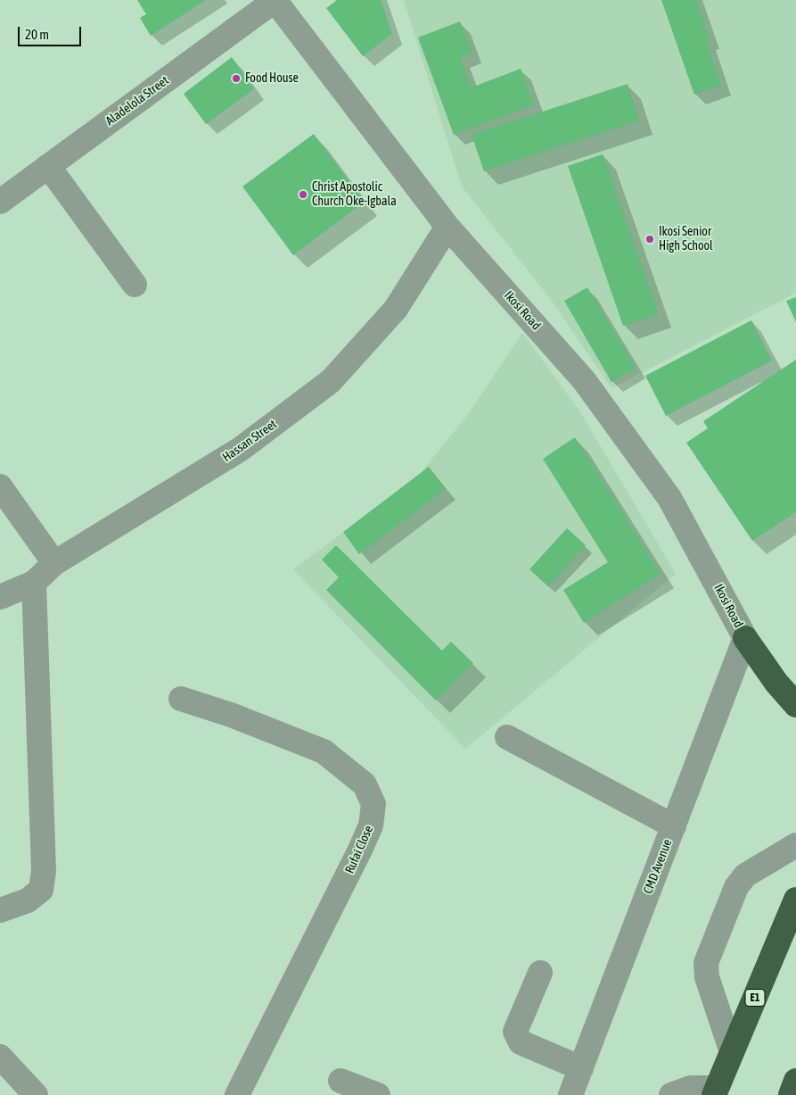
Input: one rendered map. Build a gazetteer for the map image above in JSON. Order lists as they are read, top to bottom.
{
  "streets": {
    "highway": ["E1"],
    "street": [
      "Aladelola Street",
      "Ikosi Road",
      "Hassan Street",
      "Rufai Close",
      "CMD Avenue"
    ]
  },
  "crossings": [
    ["Aladelola Street", "Ikosi Road"],
    ["Ikosi Road", "Hassan Street"],
    ["Ikosi Road", "CMD Avenue"]
  ],
  "places": ["Food House", "Christ Apostolic Church Oke-Igbala", "Ikosi Senior High School"],
  "scale_bar": "20 m"
}
